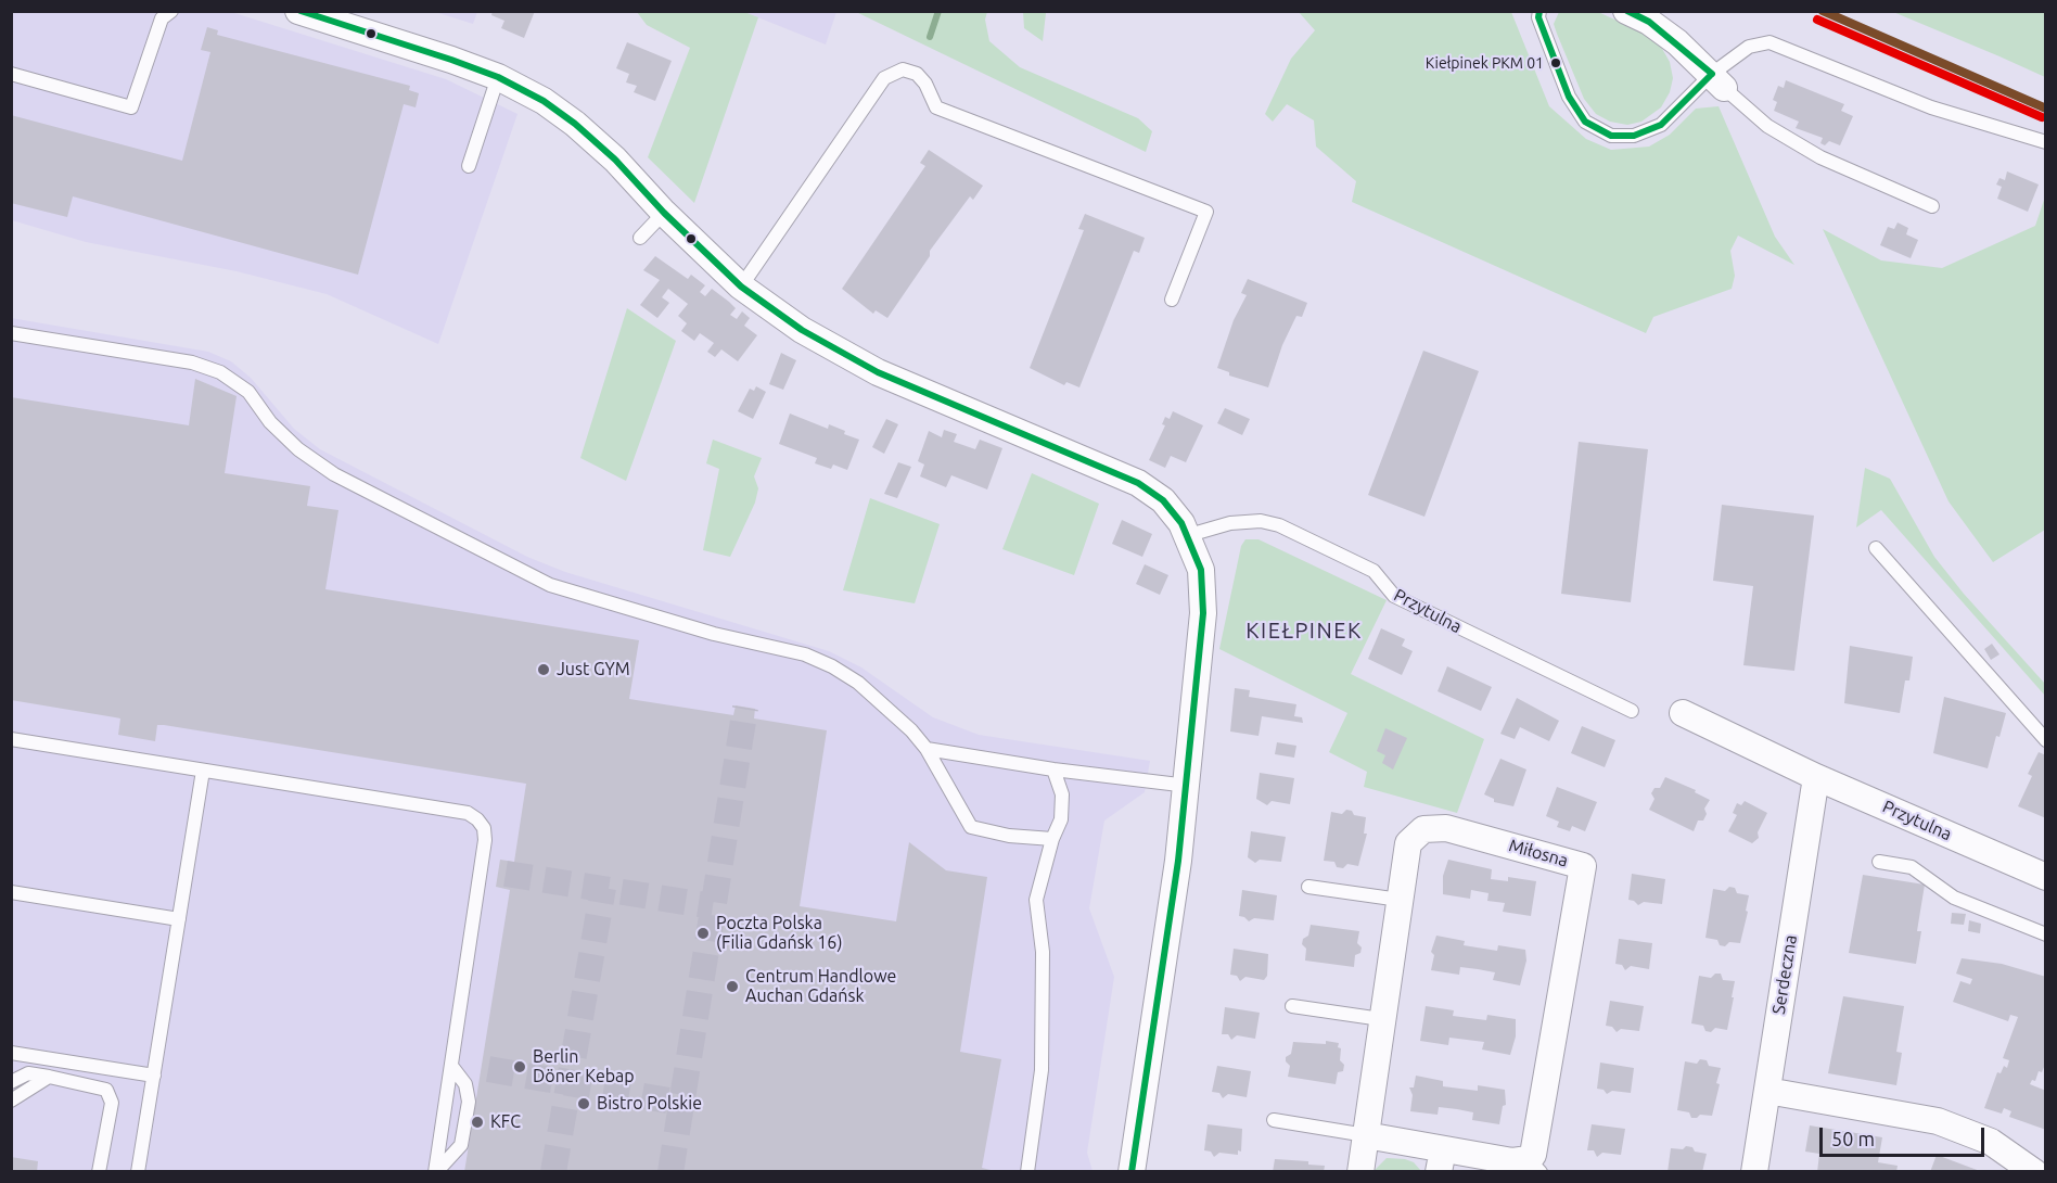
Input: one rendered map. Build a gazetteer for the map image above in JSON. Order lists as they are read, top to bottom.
{
  "streets": {
    "street": ["Przytulna", "Miłosna", "Serdeczna"]
  },
  "crossings": [
    ["Przytulna", "Serdeczna"]
  ],
  "districts": ["KIEŁPINEK"],
  "places": [
    "Kiełpinek PKM 01",
    "Just GYM",
    "Poczta Polska (Filia Gdańsk 16)",
    "Centrum Handlowe Auchan Gdańsk",
    "Berlin Döner Kebap",
    "Bistro Polskie",
    "KFC"
  ],
  "scale_bar": "50 m"
}
